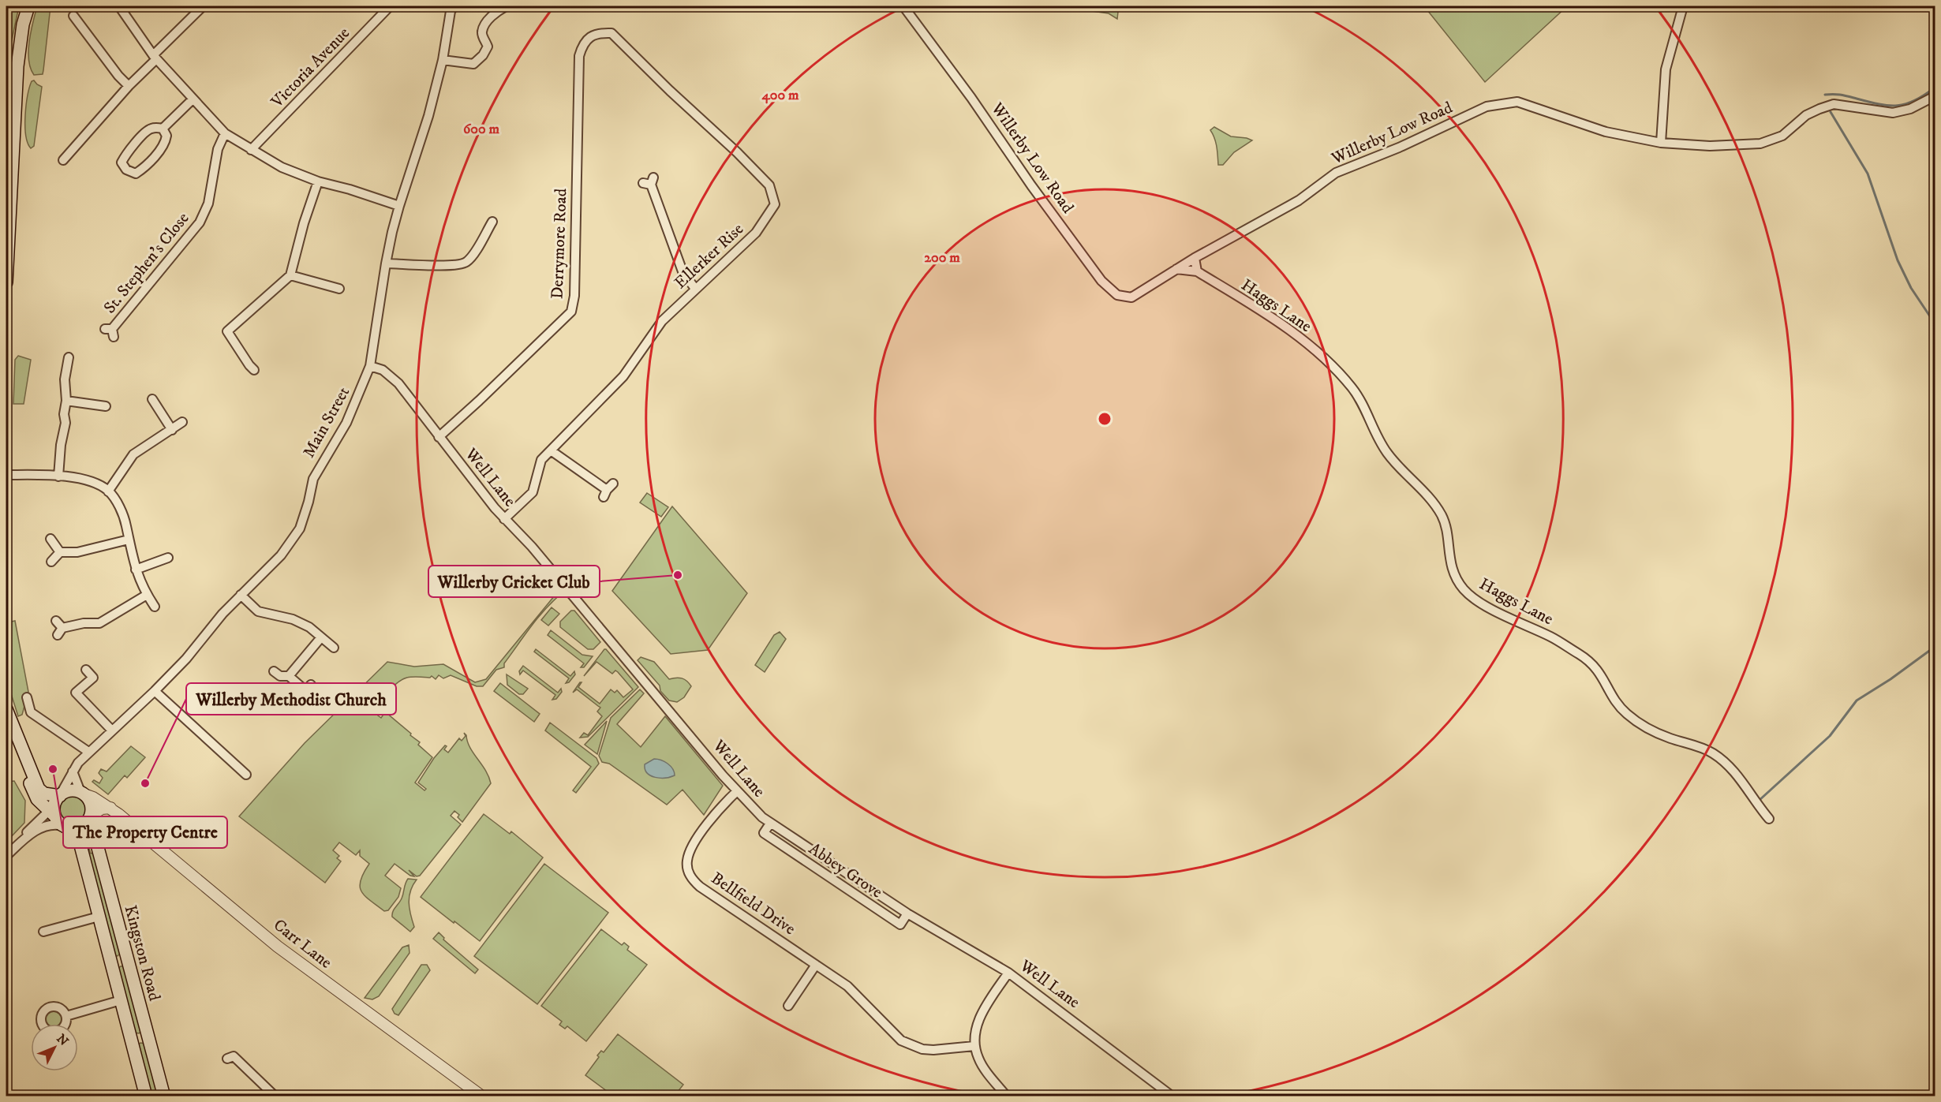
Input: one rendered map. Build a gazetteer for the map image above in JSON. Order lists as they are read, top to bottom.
{
  "streets": {
    "main road": ["Kingston Road"],
    "street": [
      "Victoria Avenue",
      "Willerby Low Road",
      "Derrymore Road",
      "Ellerker Rise",
      "St. Stephen's Close",
      "Haggs Lane",
      "Main Street",
      "Well Lane",
      "Abbey Grove",
      "Bellfield Drive",
      "Carr Lane"
    ]
  },
  "crossings": [
    ["Willerby Low Road", "Haggs Lane"],
    ["Derrymore Road", "Ellerker Rise"],
    ["Derrymore Road", "Well Lane"],
    ["Ellerker Rise", "Well Lane"],
    ["Main Street", "Well Lane"],
    ["Main Street", "Carr Lane"],
    ["Main Street", "Kingston Road"],
    ["Well Lane", "Abbey Grove"],
    ["Well Lane", "Bellfield Drive"],
    ["Carr Lane", "Kingston Road"]
  ],
  "places": ["Willerby Cricket Club", "The Property Centre", "Willerby Methodist Church"],
  "north": "top right",
  "rings": ["400 m", "600 m", "200 m"]
}
